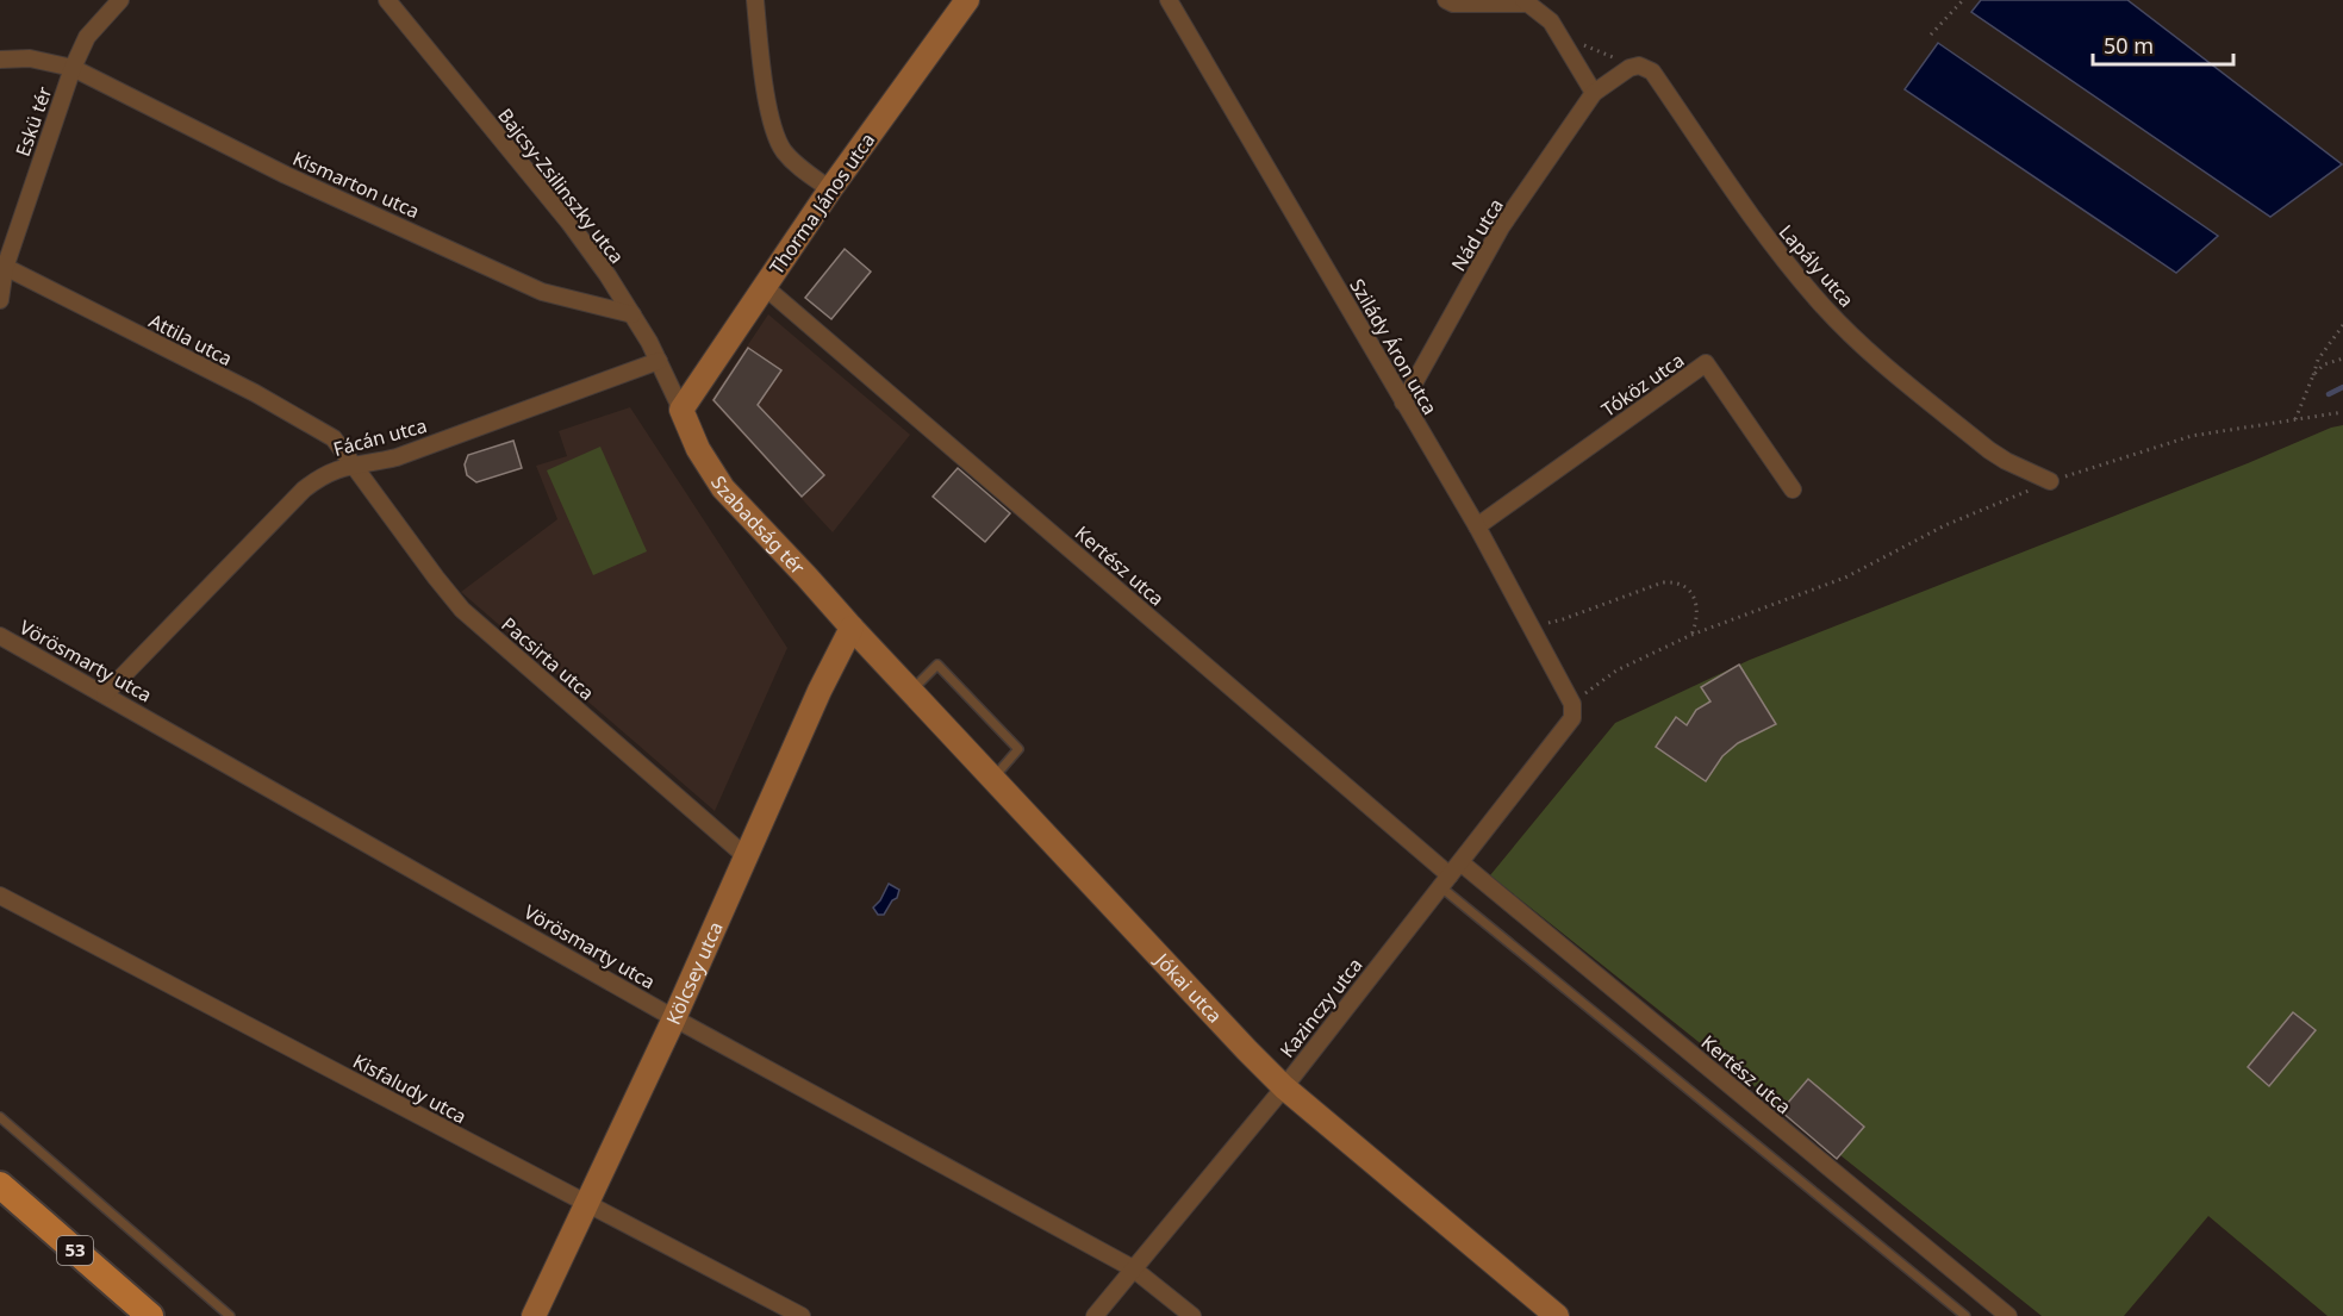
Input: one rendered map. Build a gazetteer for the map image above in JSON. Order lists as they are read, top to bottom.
{
  "streets": {
    "main road": ["53"],
    "street": [
      "Eskü tér",
      "Kismarton utca",
      "Bajcsy-Zsilinszky utca",
      "Thorma János utca",
      "Nád utca",
      "Lapály utca",
      "Attila utca",
      "Szilády Áron utca",
      "Tóköz utca",
      "Fácán utca",
      "Szabadság tér",
      "Kertész utca",
      "Pacsirta utca",
      "Vörösmarty utca",
      "Kölcsey utca",
      "Jókai utca",
      "Kazinczy utca",
      "Kisfaludy utca"
    ]
  },
  "crossings": [
    ["Eskü tér", "Kismarton utca"],
    ["Eskü tér", "Attila utca"],
    ["Kismarton utca", "Bajcsy-Zsilinszky utca"],
    ["Bajcsy-Zsilinszky utca", "Thorma János utca"],
    ["Bajcsy-Zsilinszky utca", "Fácán utca"],
    ["Bajcsy-Zsilinszky utca", "Szabadság tér"],
    ["Thorma János utca", "Szabadság tér"],
    ["Thorma János utca", "Kertész utca"],
    ["Nád utca", "Szilády Áron utca"],
    ["Attila utca", "Fácán utca"],
    ["Attila utca", "Pacsirta utca"],
    ["Szilády Áron utca", "Tóköz utca"],
    ["Szilády Áron utca", "Kazinczy utca"],
    ["Fácán utca", "Pacsirta utca"],
    ["Fácán utca", "Vörösmarty utca"],
    ["Szabadság tér", "Kölcsey utca"],
    ["Szabadság tér", "Jókai utca"],
    ["Kertész utca", "Kazinczy utca"],
    ["Pacsirta utca", "Kölcsey utca"],
    ["Vörösmarty utca", "Kölcsey utca"],
    ["Vörösmarty utca", "Kazinczy utca"],
    ["Kölcsey utca", "Jókai utca"],
    ["Kölcsey utca", "Kisfaludy utca"],
    ["Jókai utca", "Kazinczy utca"]
  ],
  "scale_bar": "50 m"
}
